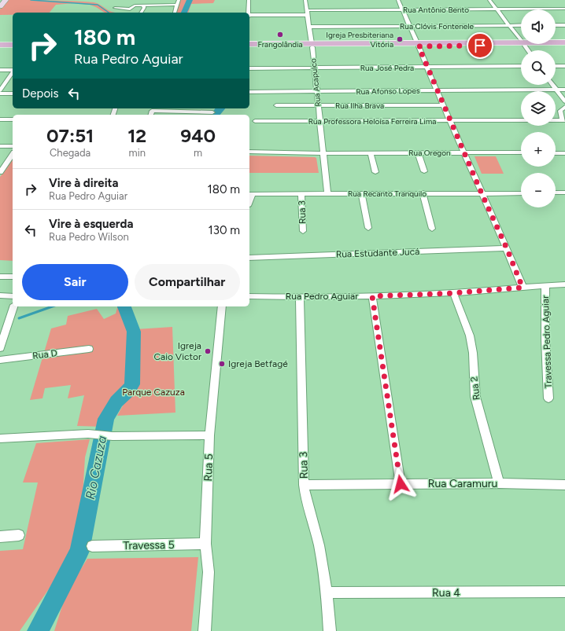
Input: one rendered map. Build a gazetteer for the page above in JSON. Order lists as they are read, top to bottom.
{
  "streets": {
    "street": [
      "Rua Antônio Bento",
      "Rua Clóvis Fontenele",
      "Rua José Pedra",
      "Rua Acapulco",
      "Rua Afonso Lopes",
      "Rua Ilha Brava",
      "Rua Professora Heloísa Ferreira Lima",
      "Rua Oregon",
      "Rua Recanto Tranquilo",
      "Rua 3",
      "Rua Estudante Jucá",
      "Rua Pedro Aguiar",
      "Travessa Pedro Aguiar",
      "Rua D",
      "Rua 2",
      "Rua 5",
      "Rua Caramuru",
      "Travessa 5",
      "Rua 4"
    ]
  },
  "crossings": [
    ["Rua Antônio Bento", "Rua Acapulco"],
    ["Rua Clóvis Fontenele", "Rua Acapulco"],
    ["Rua José Pedra", "Rua Acapulco"],
    ["Rua Acapulco", "Rua Afonso Lopes"],
    ["Rua Acapulco", "Rua Ilha Brava"],
    ["Rua Acapulco", "Rua Professora Heloísa Ferreira Lima"],
    ["Rua Acapulco", "Rua Oregon"],
    ["Rua Acapulco", "Rua Recanto Tranquilo"],
    ["Rua Recanto Tranquilo", "Rua 3"],
    ["Rua 3", "Rua Pedro Aguiar"],
    ["Rua 3", "Rua Caramuru"],
    ["Rua 3", "Rua 4"],
    ["Rua Pedro Aguiar", "Travessa Pedro Aguiar"],
    ["Rua Pedro Aguiar", "Rua 2"],
    ["Rua 2", "Rua Caramuru"],
    ["Rua 5", "Travessa 5"]
  ],
  "water": ["Rio Cazuza"],
  "parks": ["Parque Cazuza"],
  "places": [
    "Frangolândia",
    "Igreja Presbiteriana Vitória",
    "Igreja Caio Victor",
    "Igreja Betfagé"
  ],
  "page": {
    "map_buttons": ["+", "−"],
    "turn": ["180 m", "Rua Pedro Aguiar"],
    "then": "Depois",
    "eta": [
      "07:51",
      "Chegada",
      "12",
      "min",
      "940",
      "m"
    ],
    "list": [
      {
        "name": "Vire à direita",
        "note": "Rua Pedro Aguiar",
        "value": "180 m"
      },
      {
        "name": "Vire à esquerda",
        "note": "Rua Pedro Wilson",
        "value": "130 m"
      }
    ],
    "buttons": ["Sair", "Compartilhar"]
  }
}
